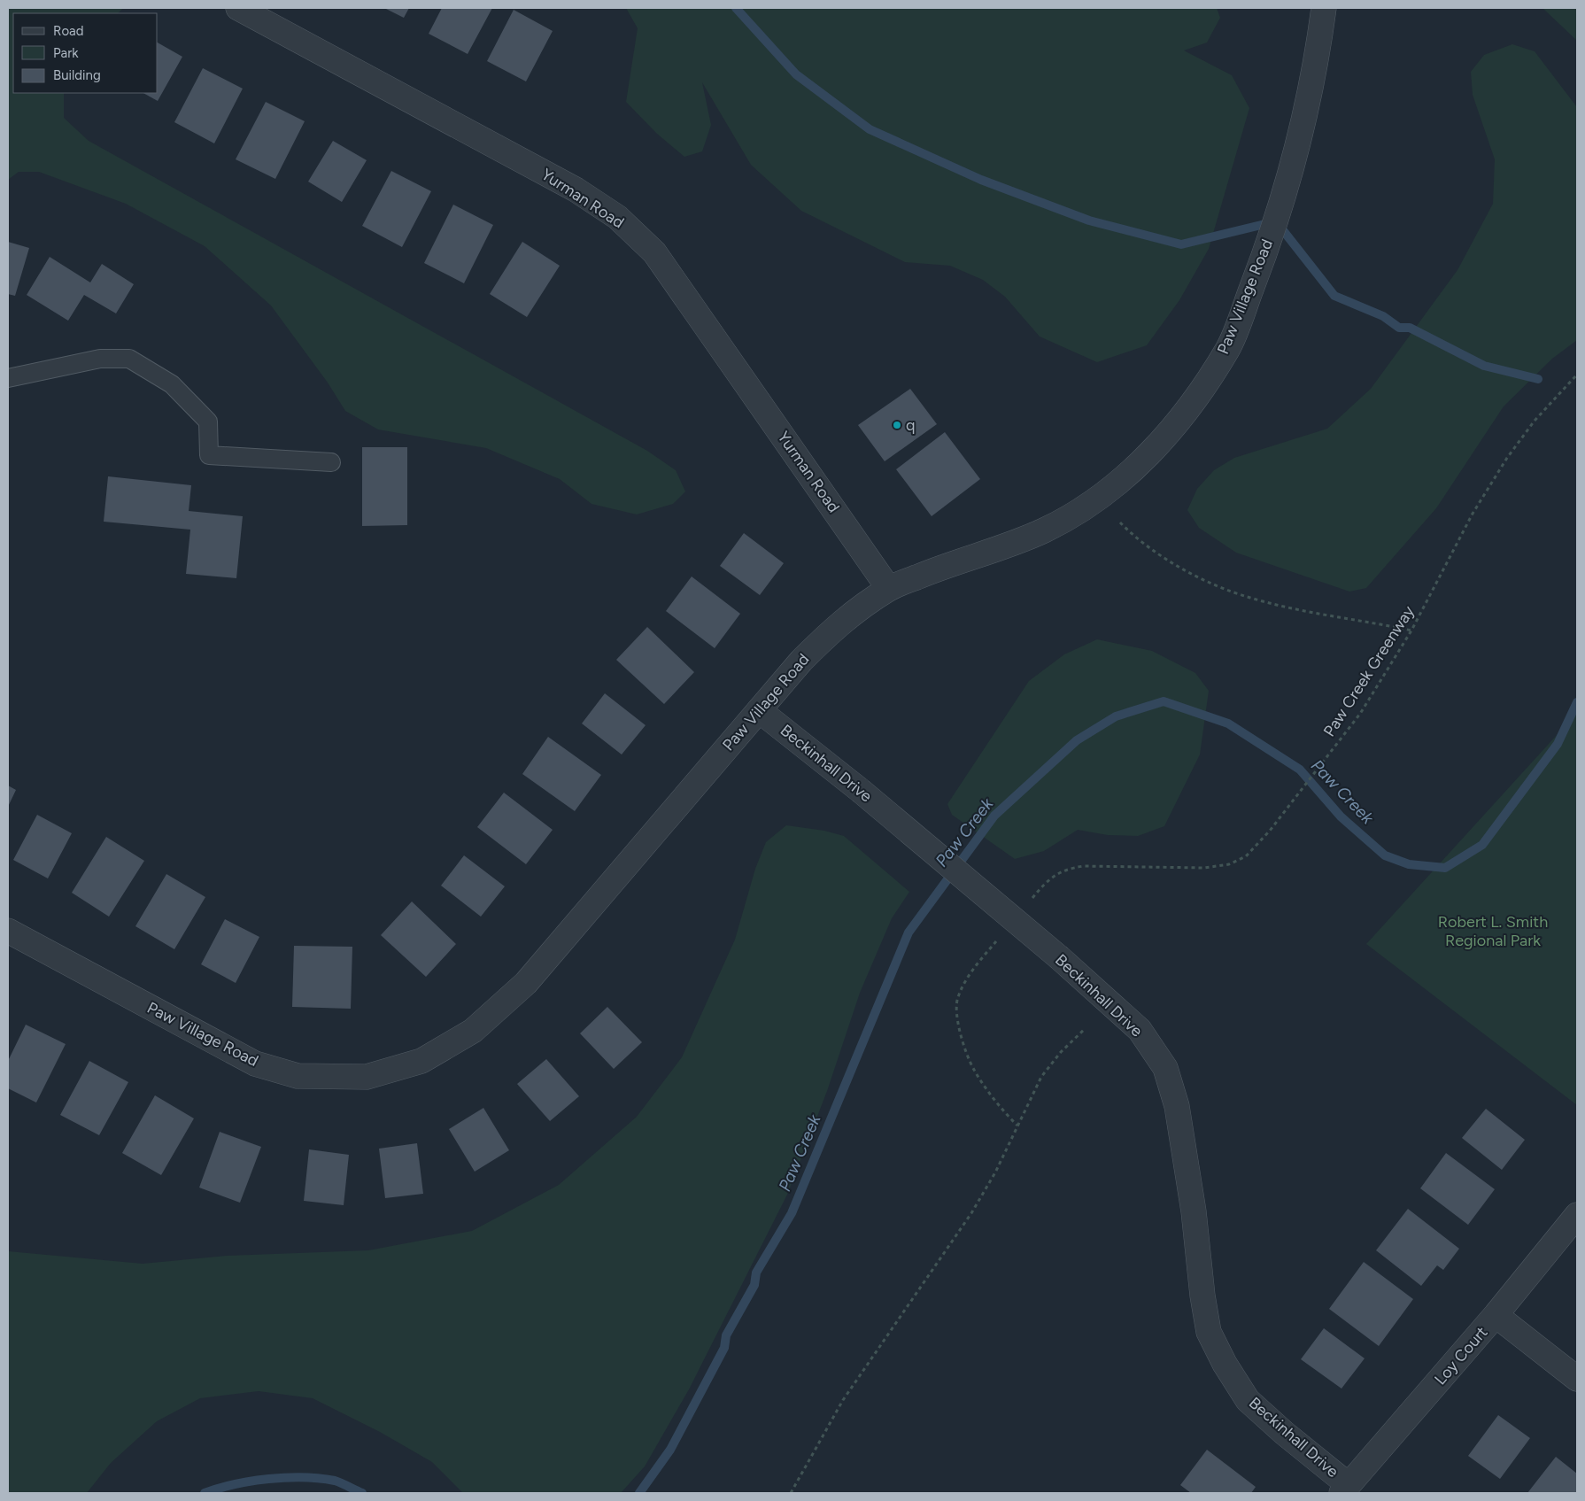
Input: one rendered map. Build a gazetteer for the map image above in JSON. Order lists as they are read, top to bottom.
{
  "streets": {
    "street": [
      "Yurman Road",
      "Paw Village Road",
      "Beckinhall Drive",
      "Loy Court"
    ],
    "path": ["Paw Creek Greenway"]
  },
  "crossings": [
    ["Yurman Road", "Paw Village Road"],
    ["Paw Village Road", "Beckinhall Drive"],
    ["Beckinhall Drive", "Loy Court"]
  ],
  "water": ["Paw Creek"],
  "parks": ["Robert L. Smith Regional Park"],
  "places": ["q"],
  "legend": ["Road", "Park", "Building"]
}
